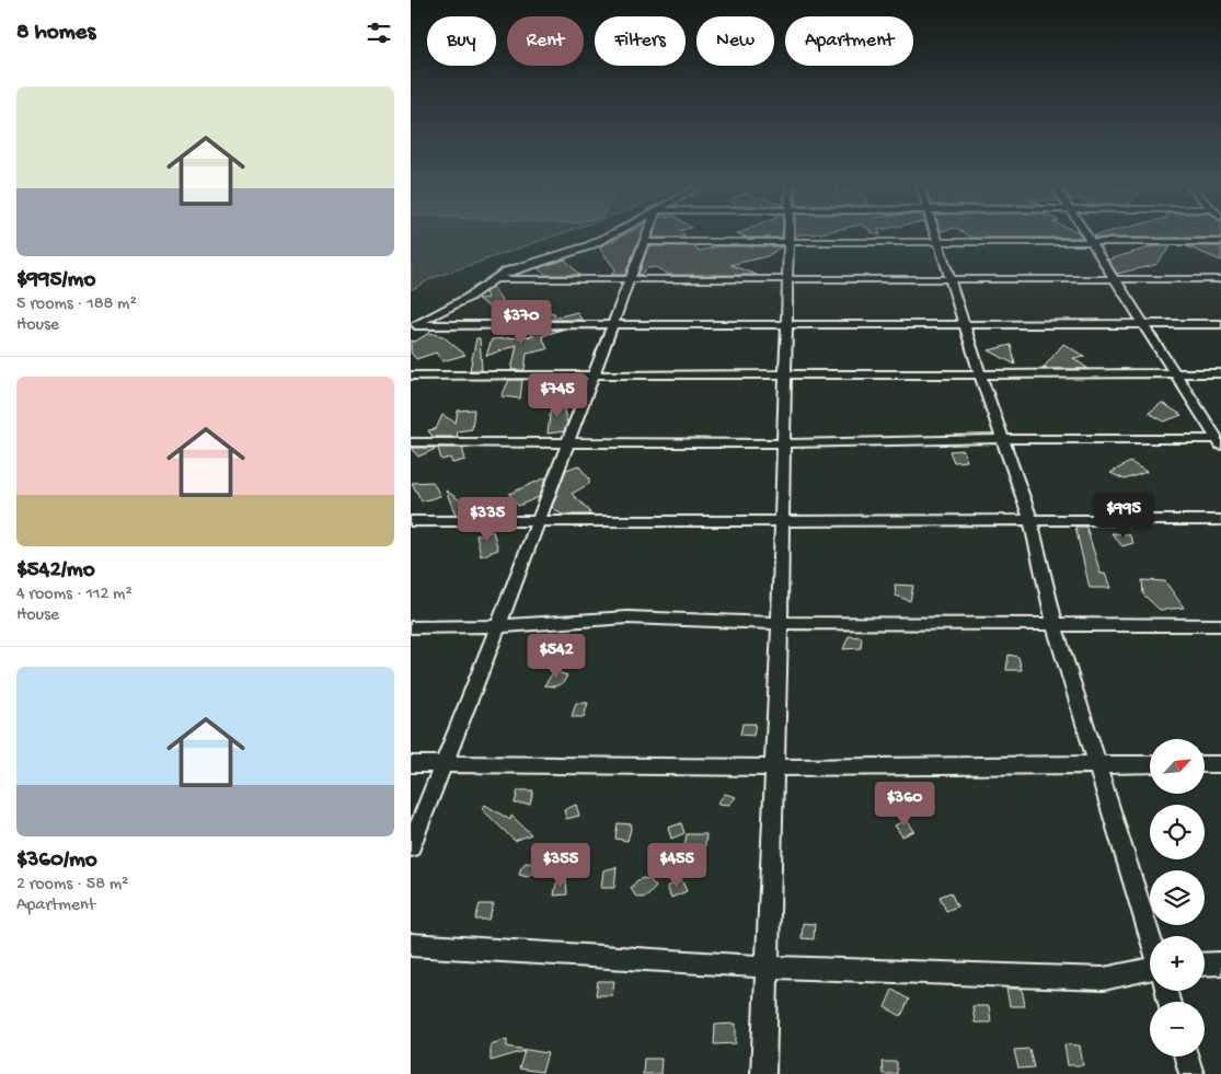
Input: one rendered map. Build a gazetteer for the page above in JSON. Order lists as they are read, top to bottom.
{
  "north": "top right",
  "page": {
    "heading": "8 homes",
    "chip": [
      "Buy",
      "Rent",
      "Filters",
      "New",
      "Apartment"
    ],
    "list": [
      {
        "name": "$995/mo",
        "note": "5 rooms · 188 m² · House"
      },
      {
        "name": "$542/mo",
        "note": "4 rooms · 112 m² · House"
      },
      {
        "name": "$360/mo",
        "note": "2 rooms · 58 m² · Apartment"
      }
    ],
    "price": [
      "$370",
      "$745",
      "$995",
      "$335",
      "$542",
      "$360",
      "$355",
      "$455"
    ],
    "map_buttons": ["+", "−"]
  }
}
